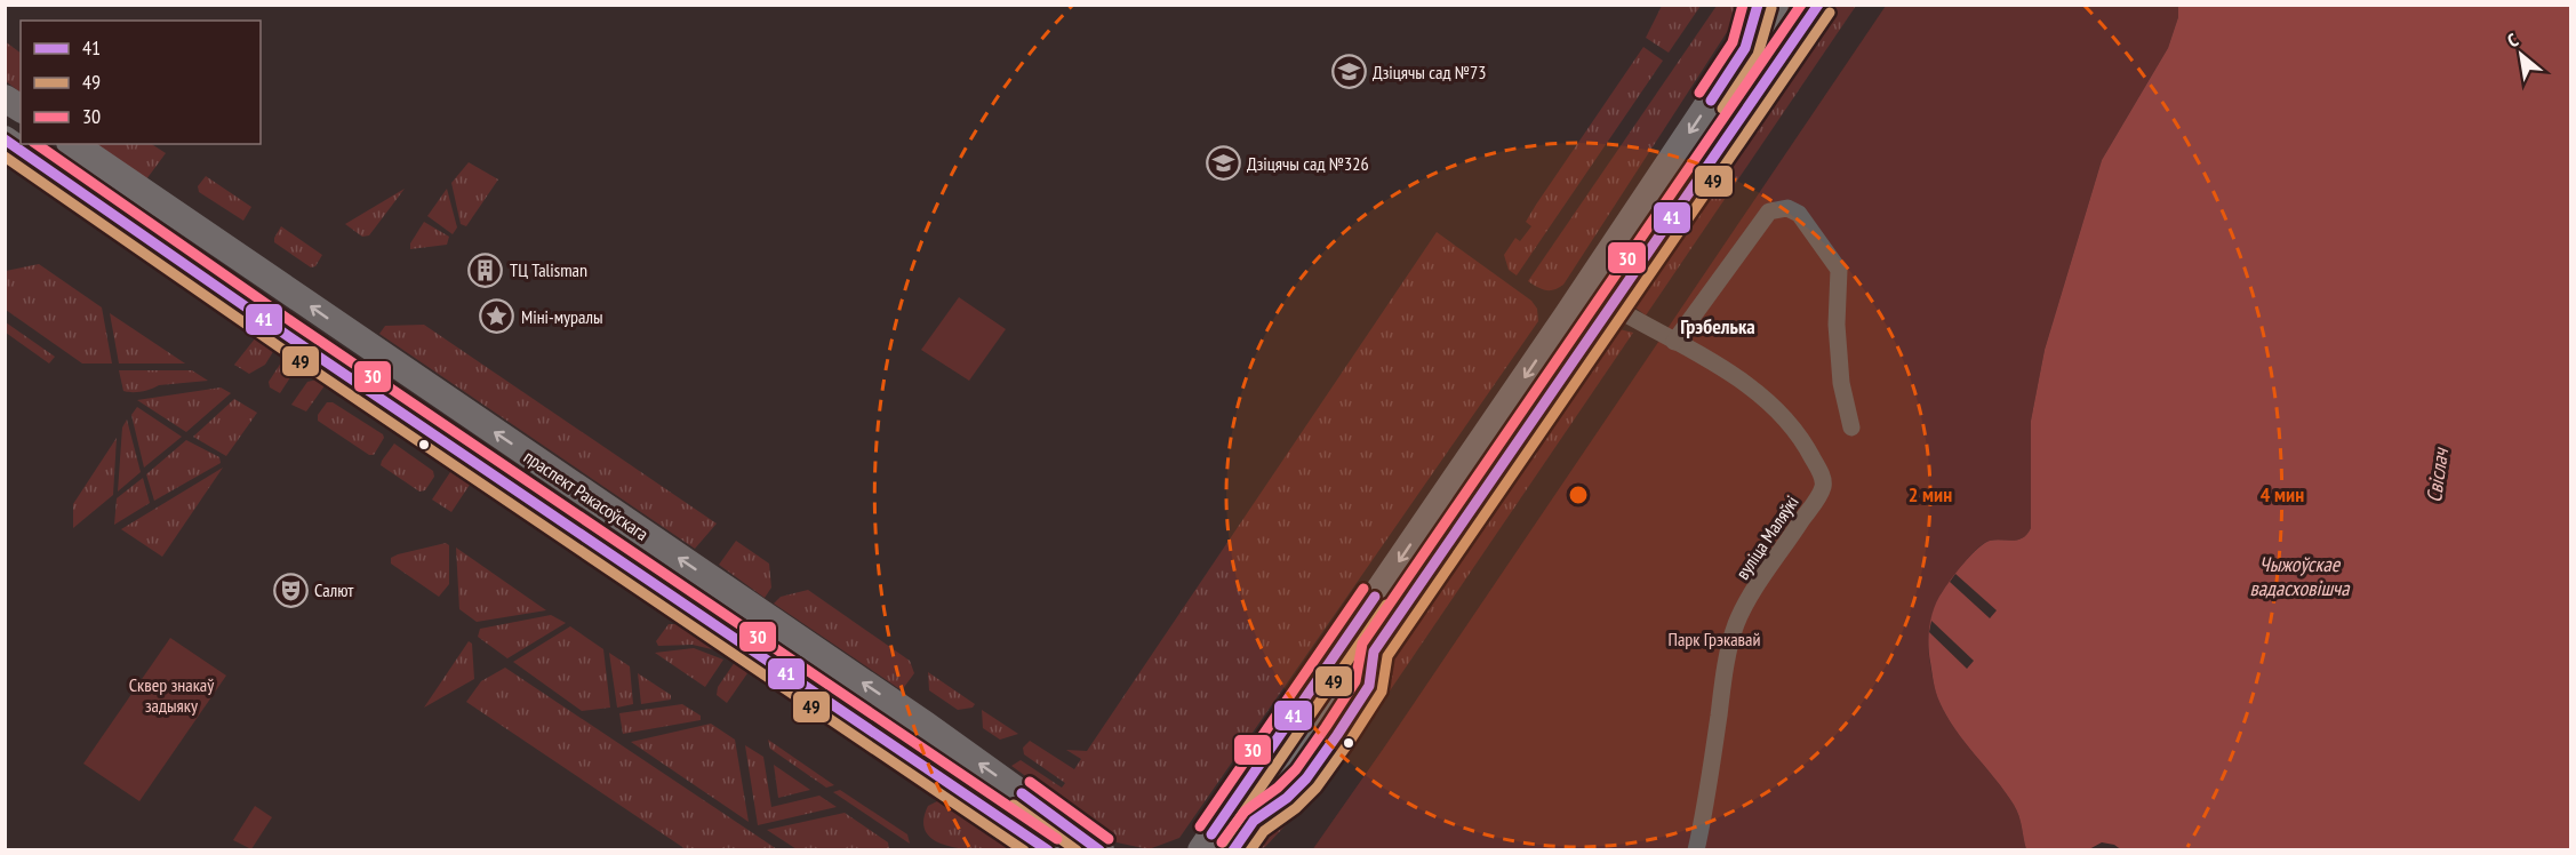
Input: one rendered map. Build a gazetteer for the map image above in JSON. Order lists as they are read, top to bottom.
{
  "streets": {
    "main road": ["праспект Ракасоўскага"],
    "street": ["вуліца Маляўкі"]
  },
  "districts": ["Грэбелька"],
  "water": ["Свіслач", "Чыжоўскае вадасховішча"],
  "parks": ["Парк Грэкавай", "Сквер знакаў задыяку"],
  "places": {
    "school or university": ["Дзіцячы сад №73", "Дзіцячы сад №326"],
    "building": ["ТЦ Talisman"],
    "place": ["Міні-муралы"],
    "theatre": ["Салют"]
  },
  "lines": ["transit line 41", "transit line 30", "transit line 49"],
  "legend": ["41", "49", "30"],
  "north": "top left",
  "rings": ["2 мин", "4 мин"]
}
